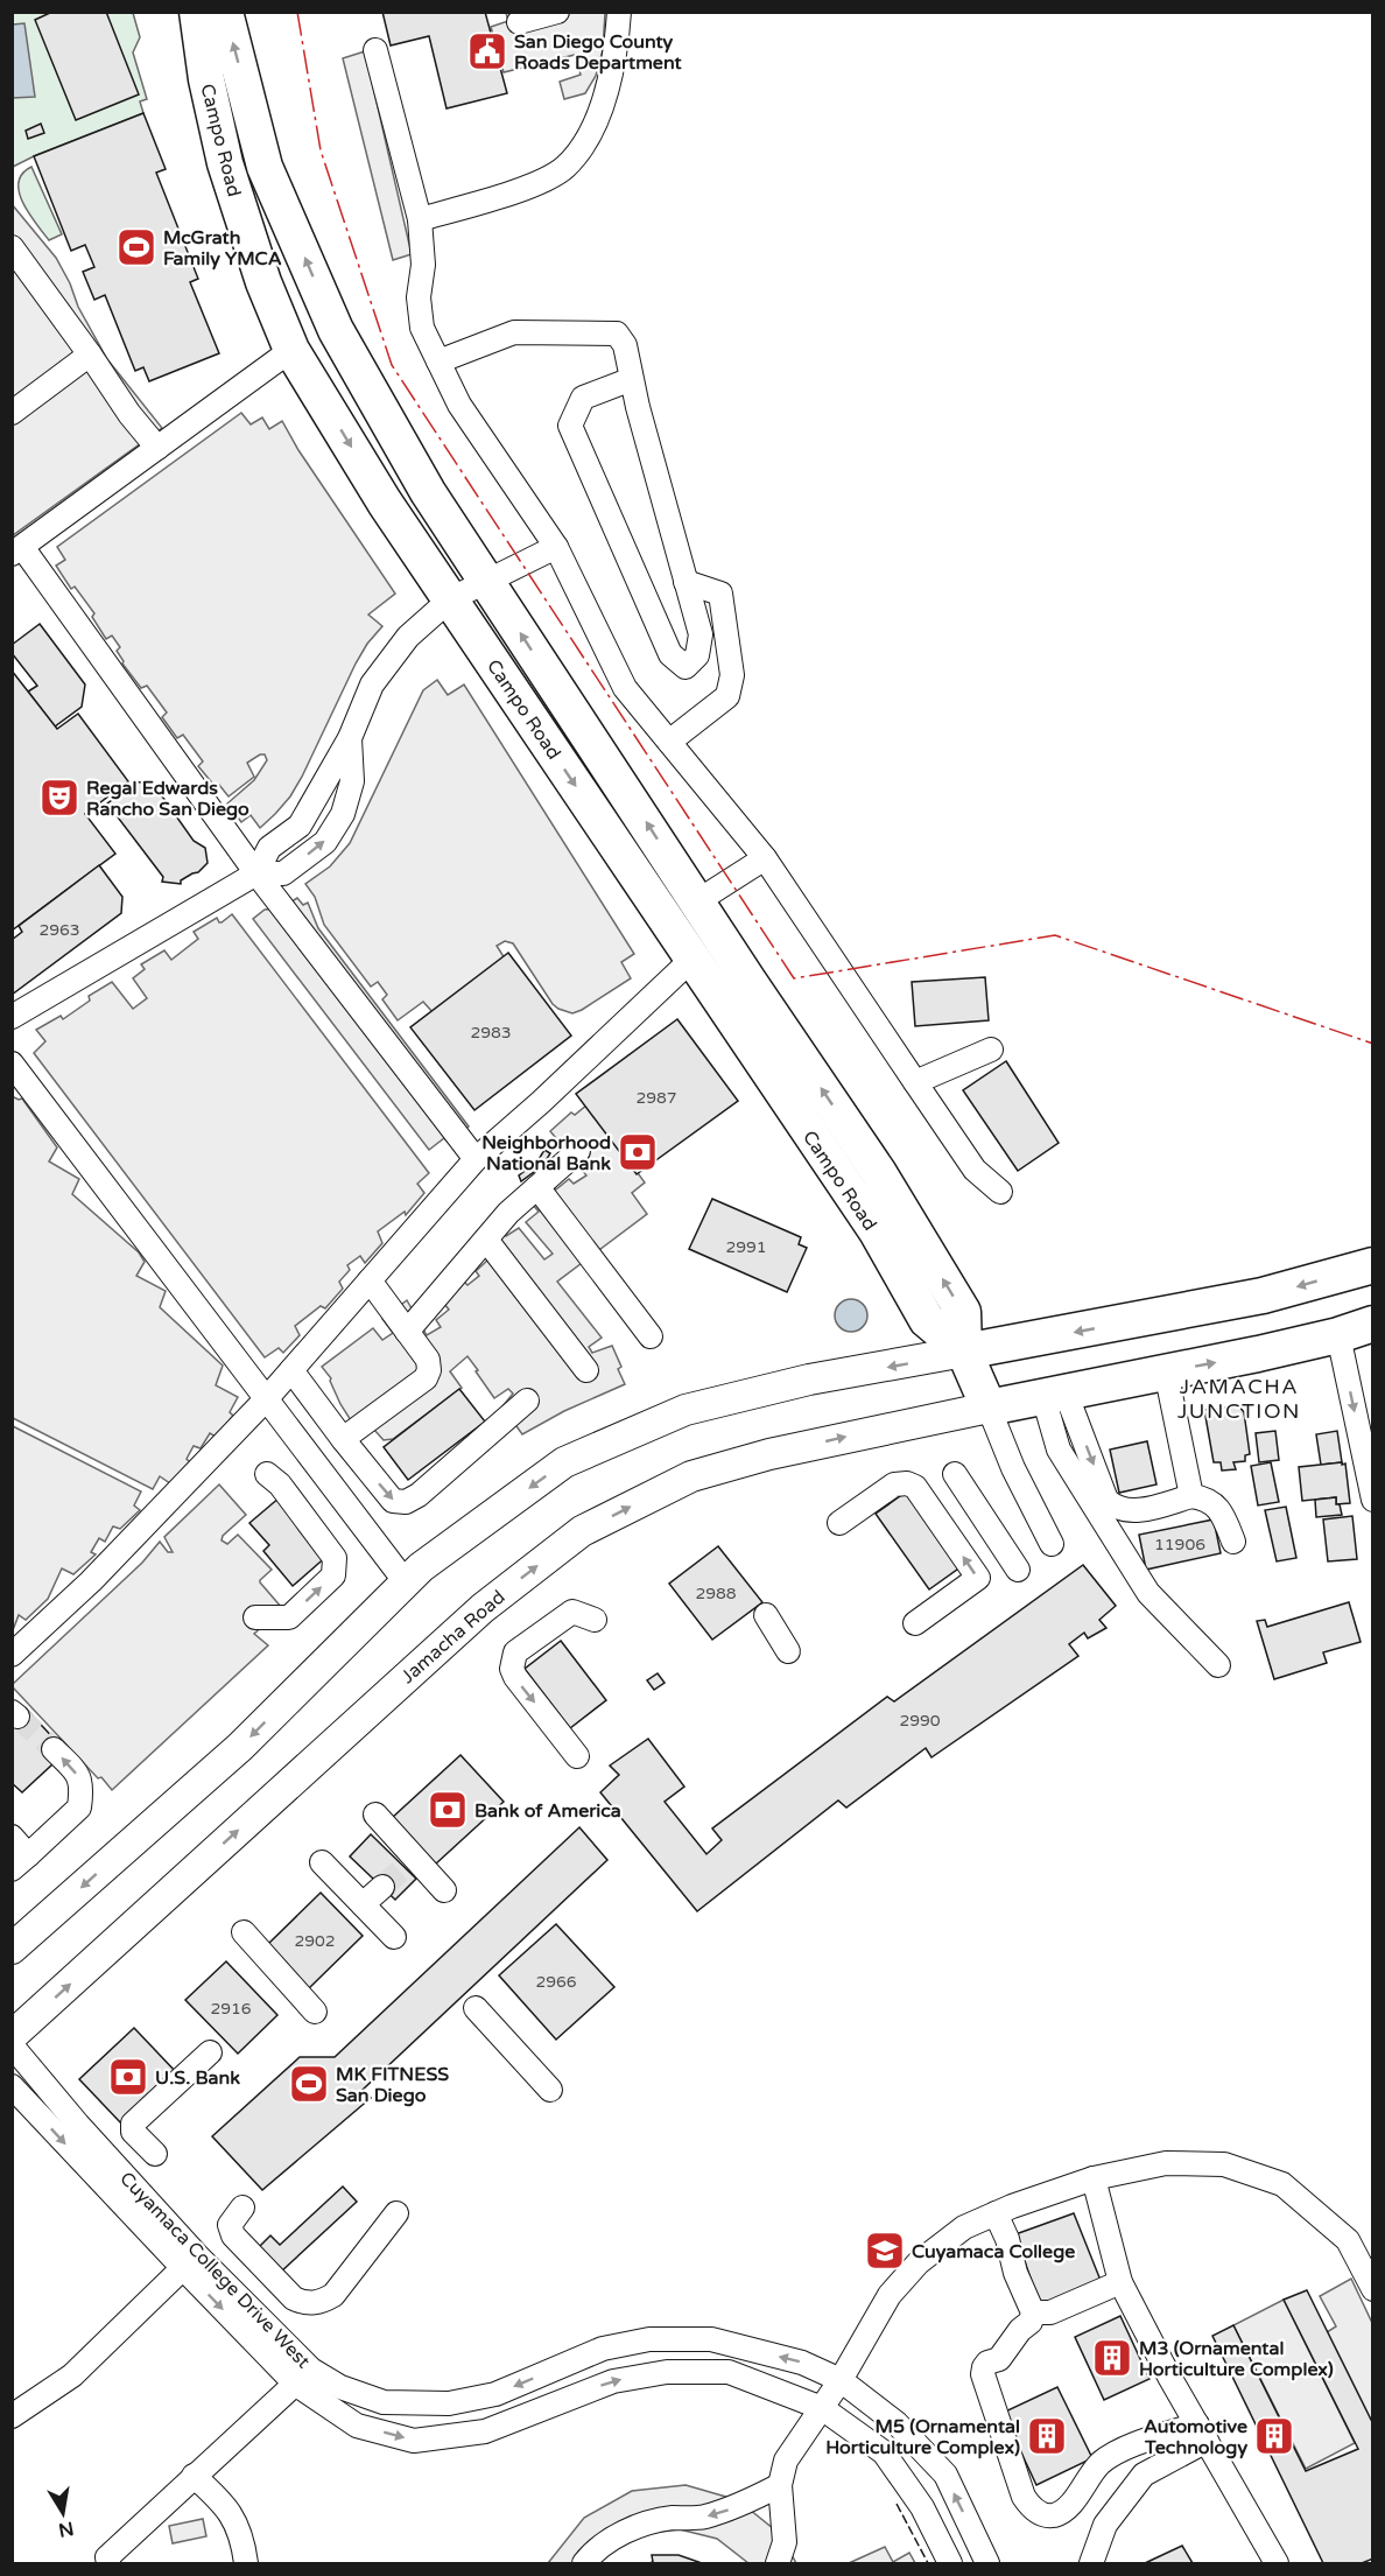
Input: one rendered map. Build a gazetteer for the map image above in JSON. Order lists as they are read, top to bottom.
{
  "streets": {
    "highway": ["Campo Road"],
    "main road": ["Jamacha Road"],
    "street": ["Cuyamaca College Drive West"]
  },
  "crossings": [
    ["Campo Road", "Jamacha Road"]
  ],
  "districts": ["JAMACHA JUNCTION"],
  "places": {
    "public building": ["San Diego County Roads Department"],
    "sports": ["McGrath Family YMCA", "MK FITNESS San Diego"],
    "theatre": ["Regal Edwards Rancho San Diego"],
    "bank": ["Neighborhood National Bank", "Bank of America", "U.S. Bank"],
    "school or university": ["Cuyamaca College"],
    "building": ["M3 (Ornamental Horticulture Complex)", "M5 (Ornamental Horticulture Complex)", "Automotive Technology"]
  },
  "house_numbers": [
    "2963",
    "2983",
    "2987",
    "2991",
    "11906",
    "2988",
    "2990",
    "2902",
    "2966",
    "2916"
  ],
  "north": "bottom"
}
